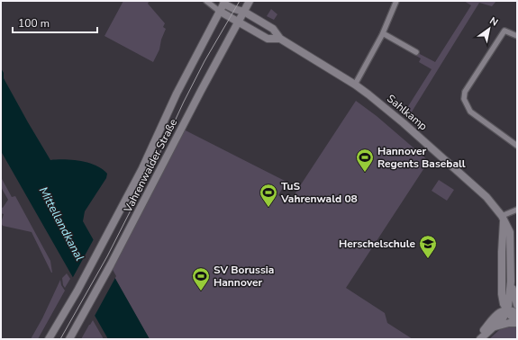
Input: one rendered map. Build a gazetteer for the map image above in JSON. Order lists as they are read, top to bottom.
{
  "streets": {
    "street": ["Sahlkamp", "Vahrenwalder Straße"]
  },
  "crossings": [
    ["Sahlkamp", "Vahrenwalder Straße"]
  ],
  "water": ["Mittellandkanal"],
  "places": {
    "sports": ["Hannover Regents Baseball", "TuS Vahrenwald 08", "SV Borussia Hannover"],
    "school or university": ["Herschelschule"]
  },
  "scale_bar": "100 m",
  "north": "top right"
}
